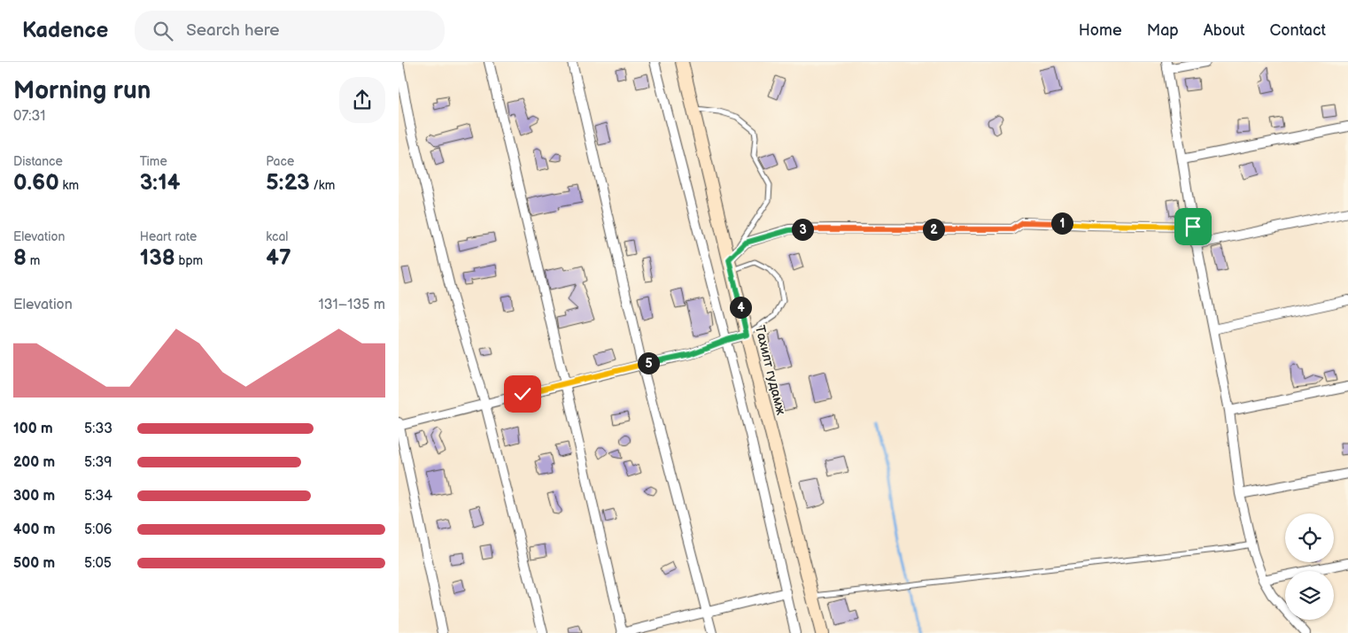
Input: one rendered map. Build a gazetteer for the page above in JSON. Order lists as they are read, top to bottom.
{
  "streets": {
    "main road": ["Тахилт гудамж"]
  },
  "page": {
    "header": "Kadence",
    "search": "Search here",
    "nav": [
      "Home",
      "Map",
      "About",
      "Contact"
    ],
    "heading": ["Morning run", "07:31"],
    "stats": [
      ["Distance", "0.60 km"],
      ["Time", "3:14"],
      ["Pace", "5:23 /km"],
      ["Elevation", "8 m"],
      ["Heart rate", "138 bpm"],
      ["kcal", "47"]
    ],
    "pins": [
      "1",
      "2",
      "3",
      "4",
      "5"
    ],
    "chart": ["Elevation", "131–135 m"],
    "list": [
      {
        "name": "100 m",
        "note": "5:33"
      },
      {
        "name": "200 m",
        "note": "5:39"
      },
      {
        "name": "300 m",
        "note": "5:34"
      },
      {
        "name": "400 m",
        "note": "5:06"
      },
      {
        "name": "500 m",
        "note": "5:05"
      }
    ]
  }
}
